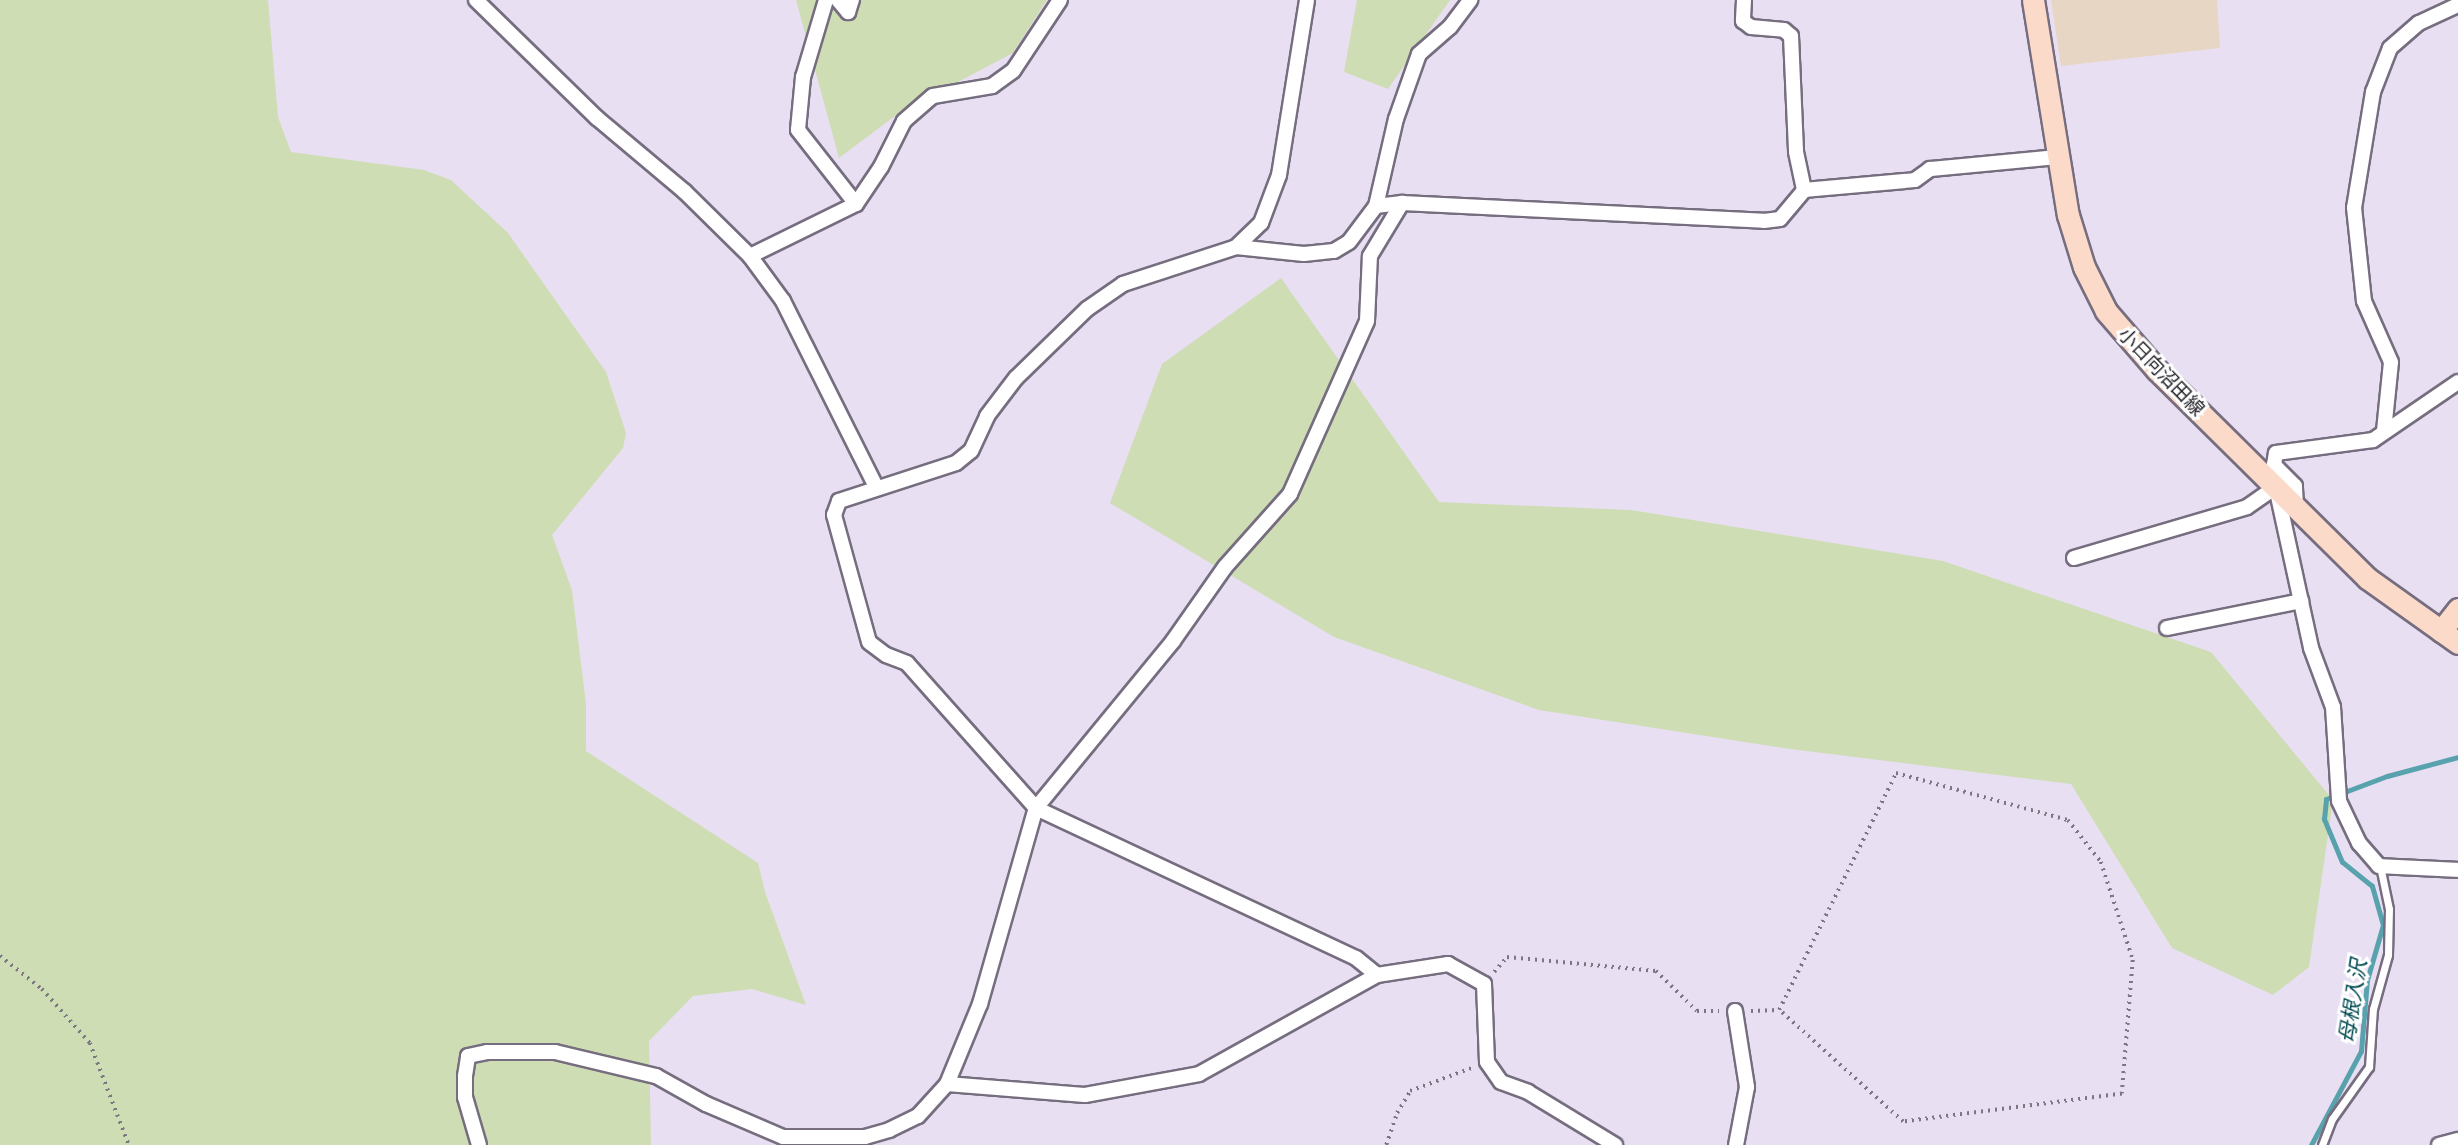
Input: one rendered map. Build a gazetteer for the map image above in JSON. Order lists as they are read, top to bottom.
{
  "streets": {
    "main road": ["小日向沼田線"]
  },
  "water": ["母根入沢"]
}
